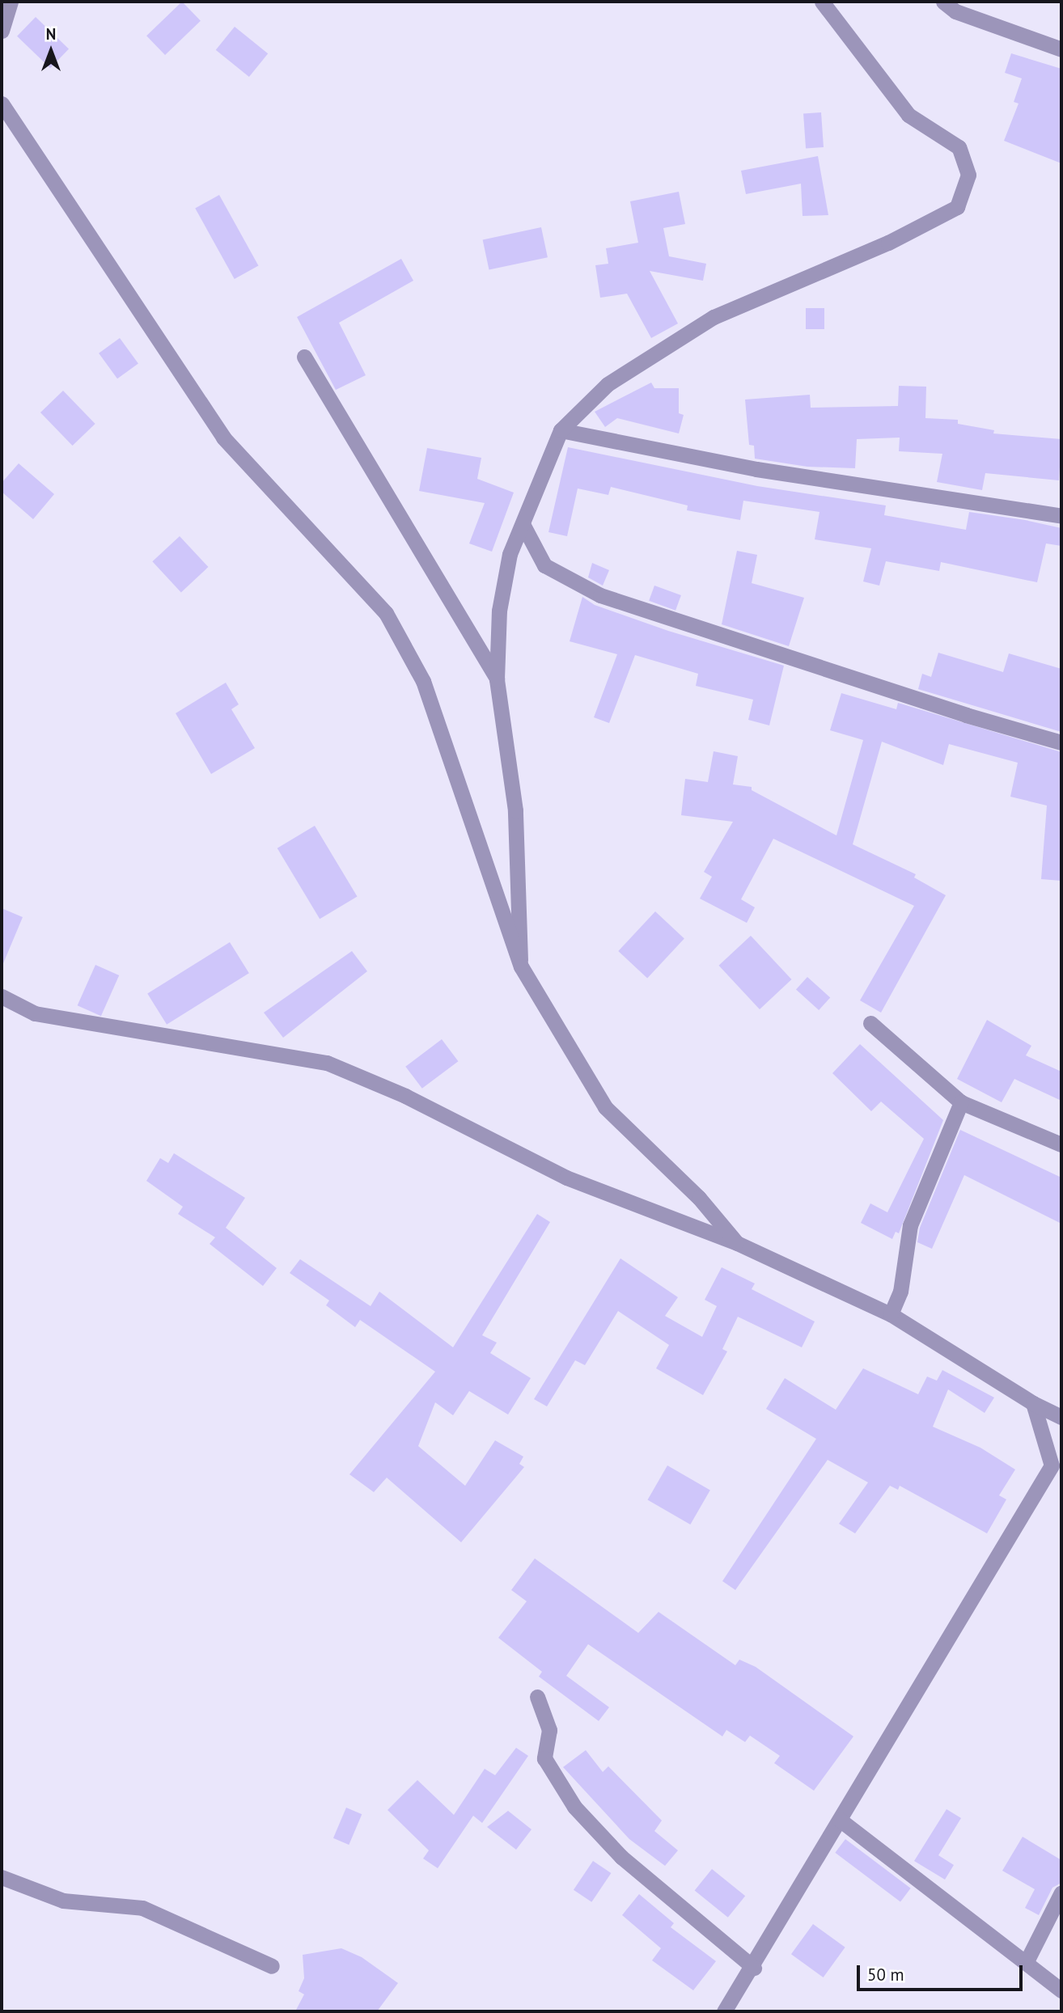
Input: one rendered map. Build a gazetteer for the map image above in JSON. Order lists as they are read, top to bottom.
{
  "scale_bar": "50 m",
  "north": "top"
}
